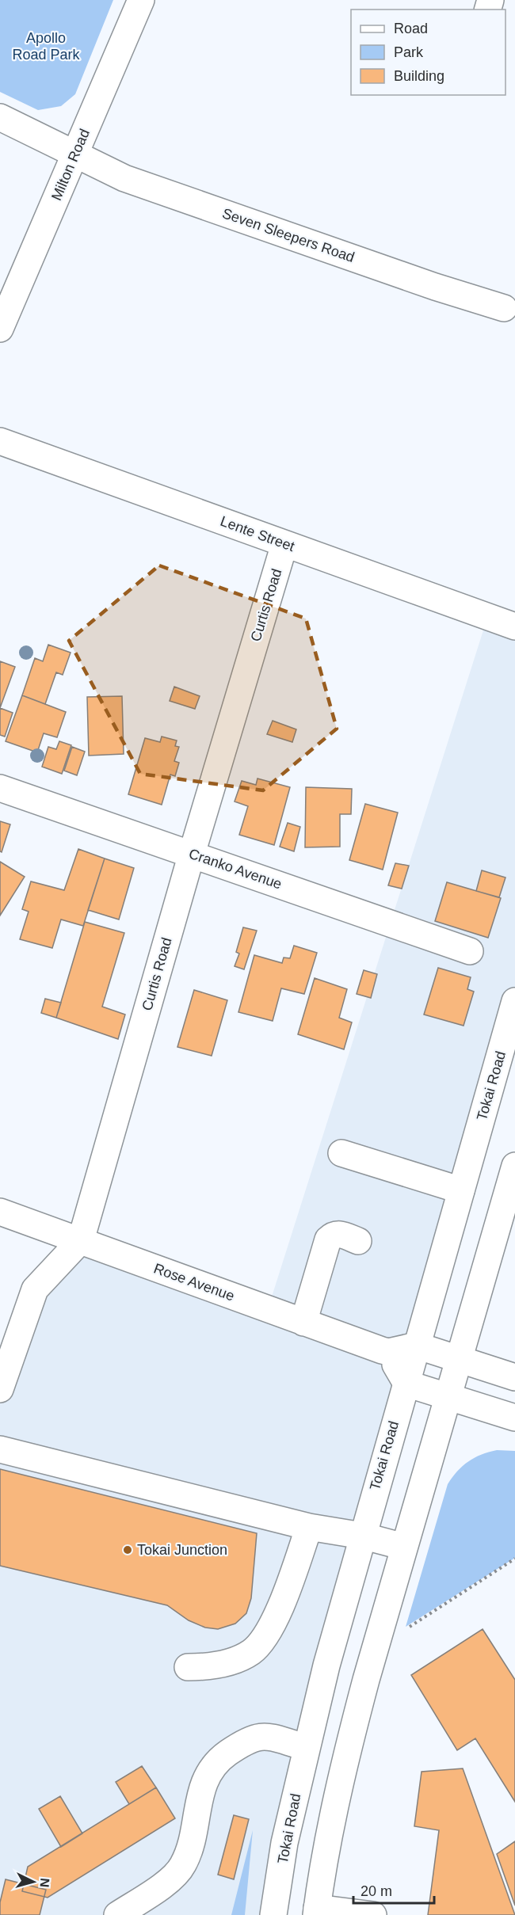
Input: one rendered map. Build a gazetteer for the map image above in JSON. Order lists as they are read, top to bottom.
{
  "streets": {
    "street": [
      "Milton Road",
      "Seven Sleepers Road",
      "Lente Street",
      "Curtis Road",
      "Cranko Avenue",
      "Tokai Road",
      "Rose Avenue"
    ]
  },
  "crossings": [
    ["Milton Road", "Seven Sleepers Road"],
    ["Lente Street", "Curtis Road"],
    ["Curtis Road", "Cranko Avenue"],
    ["Curtis Road", "Rose Avenue"]
  ],
  "parks": ["Apollo Road Park"],
  "places": ["Tokai Junction"],
  "legend": ["Road", "Park", "Building"],
  "scale_bar": "20 m",
  "north": "right"
}
